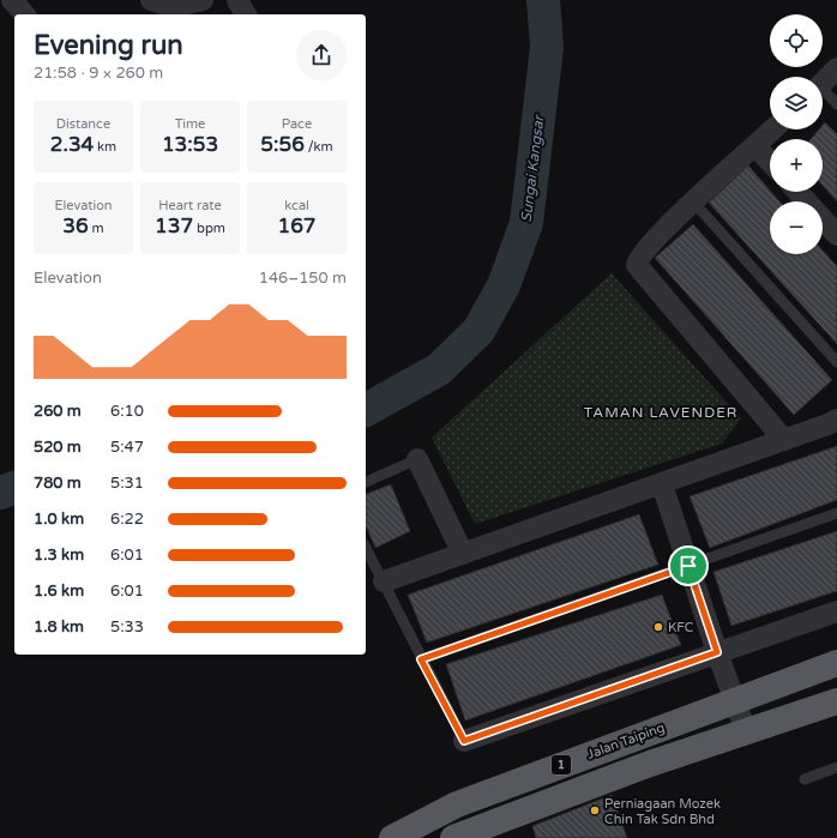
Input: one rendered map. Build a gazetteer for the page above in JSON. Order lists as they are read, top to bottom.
{
  "streets": {
    "highway": ["Jalan Taiping", "1"]
  },
  "districts": ["TAMAN LAVENDER"],
  "water": ["Sungai Kangsar"],
  "places": ["KFC", "Perniagaan Mozek Chin Tak Sdn Bhd"],
  "page": {
    "map_buttons": ["+", "−"],
    "heading": ["Evening run", "21:58 · 9 × 260 m"],
    "stats": [
      ["Distance", "2.34 km"],
      ["Time", "13:53"],
      ["Pace", "5:56 /km"],
      ["Elevation", "36 m"],
      ["Heart rate", "137 bpm"],
      ["kcal", "167"]
    ],
    "chart": ["Elevation", "146–150 m"],
    "list": [
      {
        "name": "260 m",
        "note": "6:10"
      },
      {
        "name": "520 m",
        "note": "5:47"
      },
      {
        "name": "780 m",
        "note": "5:31"
      },
      {
        "name": "1.0 km",
        "note": "6:22"
      },
      {
        "name": "1.3 km",
        "note": "6:01"
      },
      {
        "name": "1.6 km",
        "note": "6:01"
      },
      {
        "name": "1.8 km",
        "note": "5:33"
      }
    ]
  }
}
